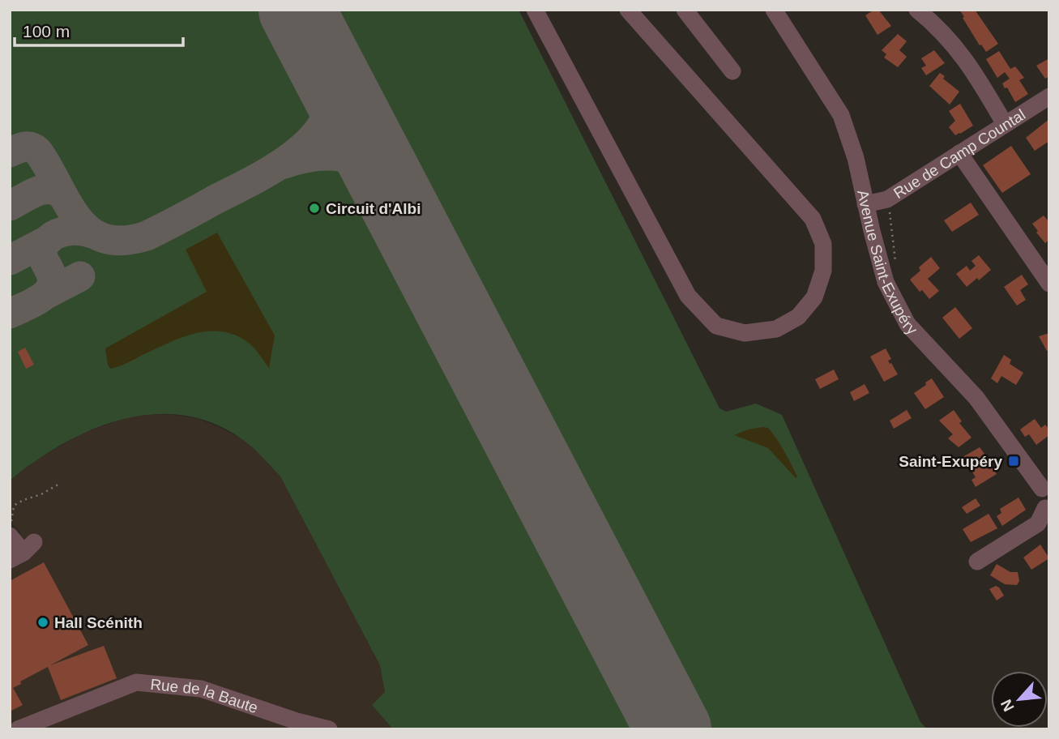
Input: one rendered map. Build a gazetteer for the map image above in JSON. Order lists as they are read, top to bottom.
{
  "streets": {
    "street": ["Rue de Camp Countal", "Avenue Saint-Exupéry", "Rue de la Baute"]
  },
  "crossings": [
    ["Rue de Camp Countal", "Avenue Saint-Exupéry"]
  ],
  "places": {
    "other": ["Circuit d'Albi", "Hall Scénith"],
    "transit": ["Saint-Exupéry"]
  },
  "scale_bar": "100 m",
  "north": "bottom left"
}
